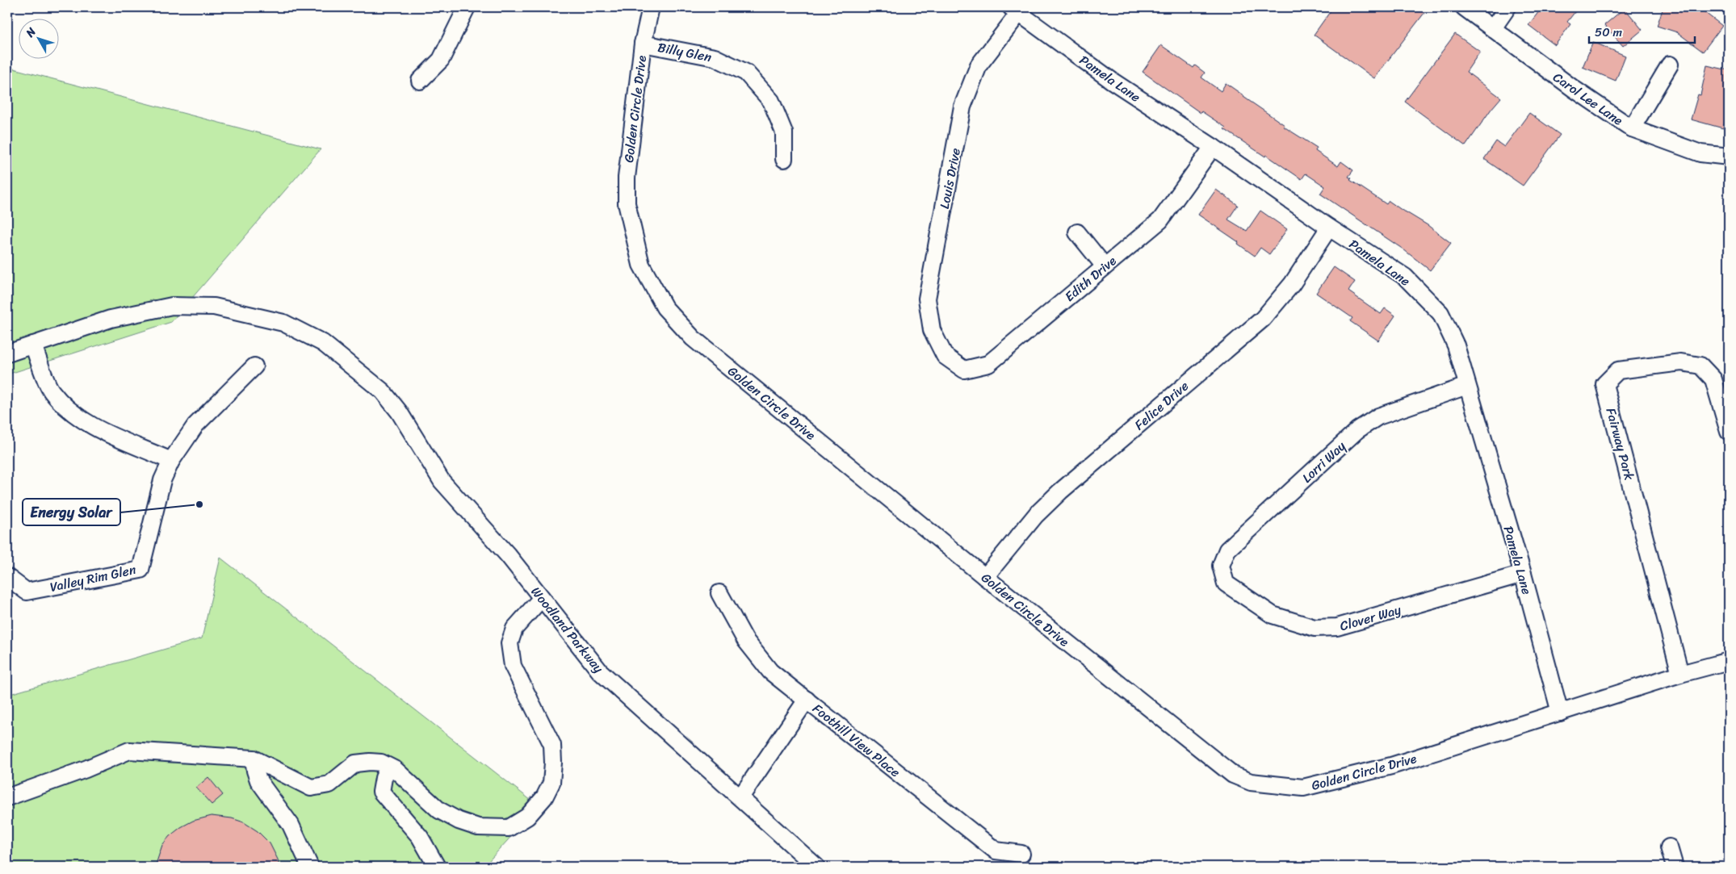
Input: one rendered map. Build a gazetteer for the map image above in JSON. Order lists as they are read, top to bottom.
{
  "streets": {
    "street": [
      "Billy Glen",
      "Pamela Lane",
      "Carol Lee Lane",
      "Golden Circle Drive",
      "Louis Drive",
      "Edith Drive",
      "Felice Drive",
      "Fairway Park",
      "Lorri Way",
      "Valley Rim Glen",
      "Clover Way",
      "Woodland Parkway",
      "Foothill View Place"
    ]
  },
  "crossings": [
    ["Billy Glen", "Golden Circle Drive"],
    ["Pamela Lane", "Golden Circle Drive"],
    ["Pamela Lane", "Louis Drive"],
    ["Pamela Lane", "Edith Drive"],
    ["Pamela Lane", "Felice Drive"],
    ["Pamela Lane", "Lorri Way"],
    ["Pamela Lane", "Clover Way"],
    ["Golden Circle Drive", "Felice Drive"],
    ["Golden Circle Drive", "Fairway Park"],
    ["Louis Drive", "Edith Drive"],
    ["Lorri Way", "Clover Way"]
  ],
  "places": ["Energy Solar"],
  "scale_bar": "50 m",
  "north": "top left"
}
